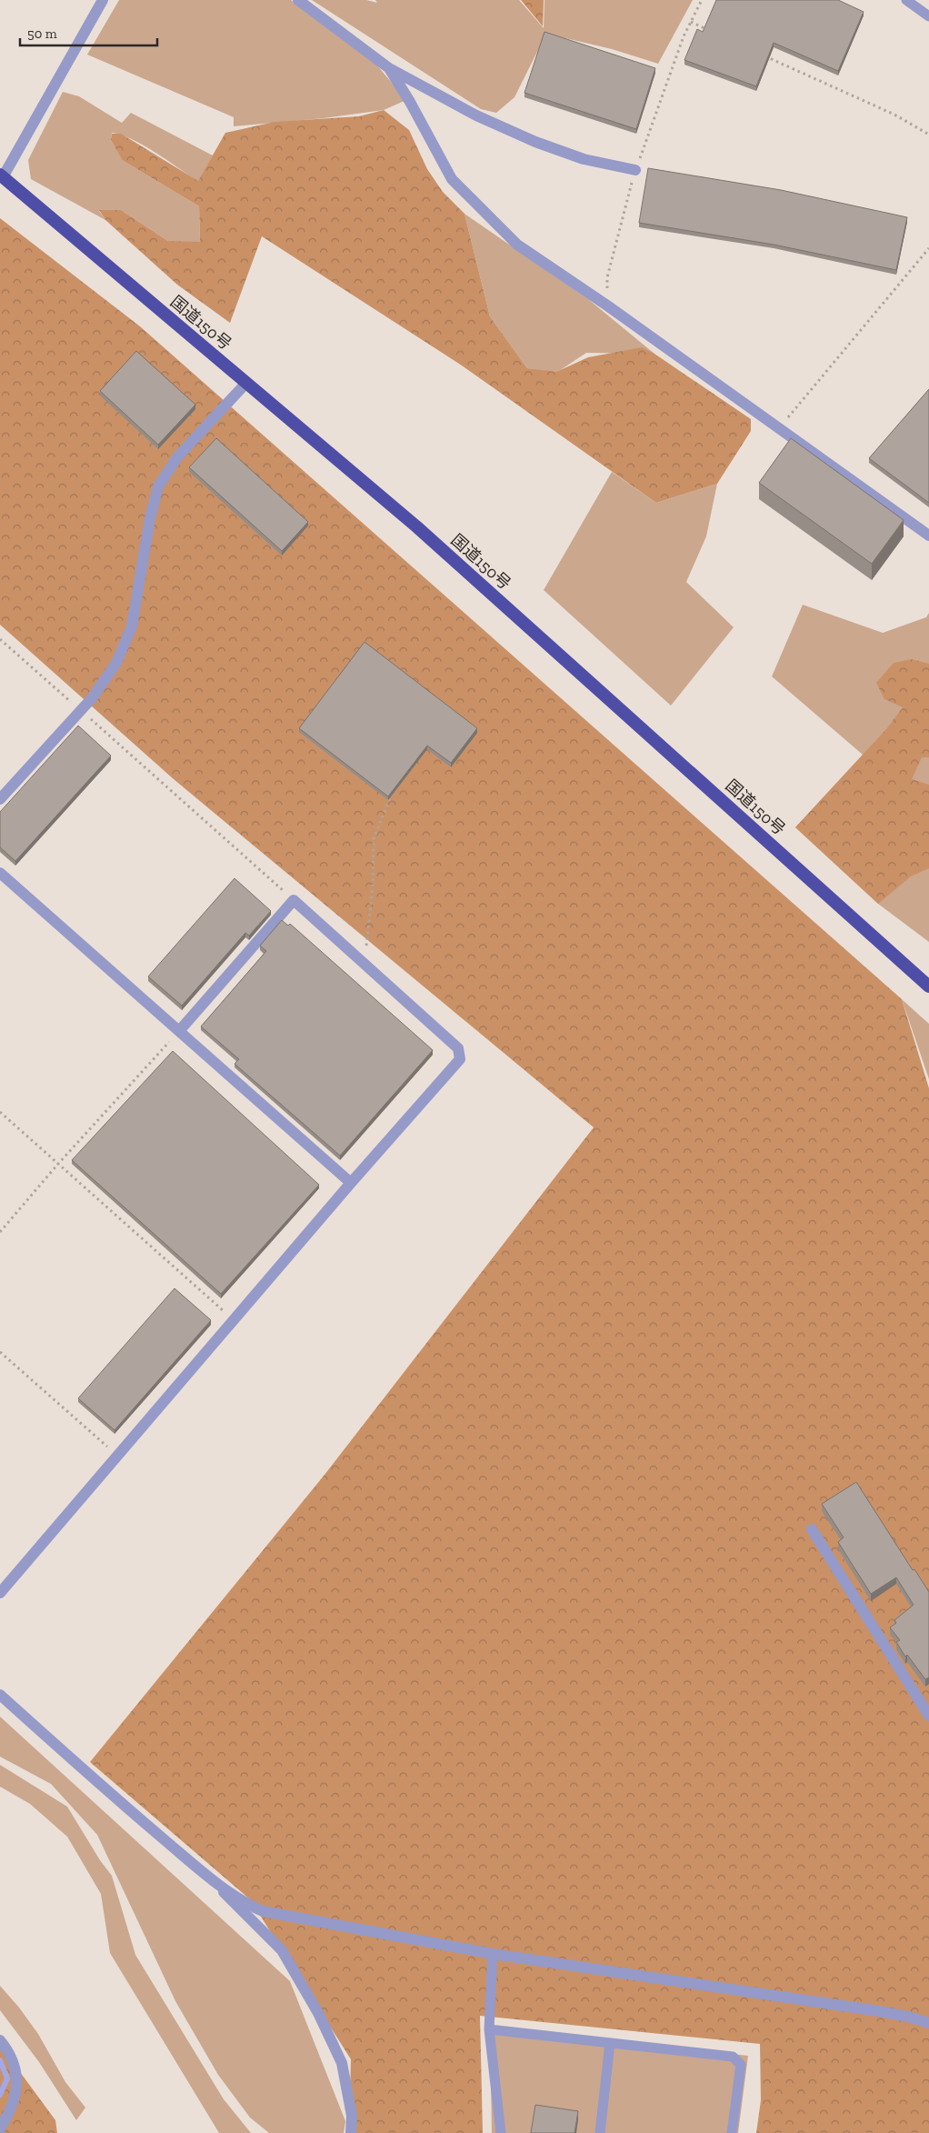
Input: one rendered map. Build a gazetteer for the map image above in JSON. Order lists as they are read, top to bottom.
{
  "streets": {
    "highway": ["国道150号"]
  },
  "scale_bar": "50 m"
}
